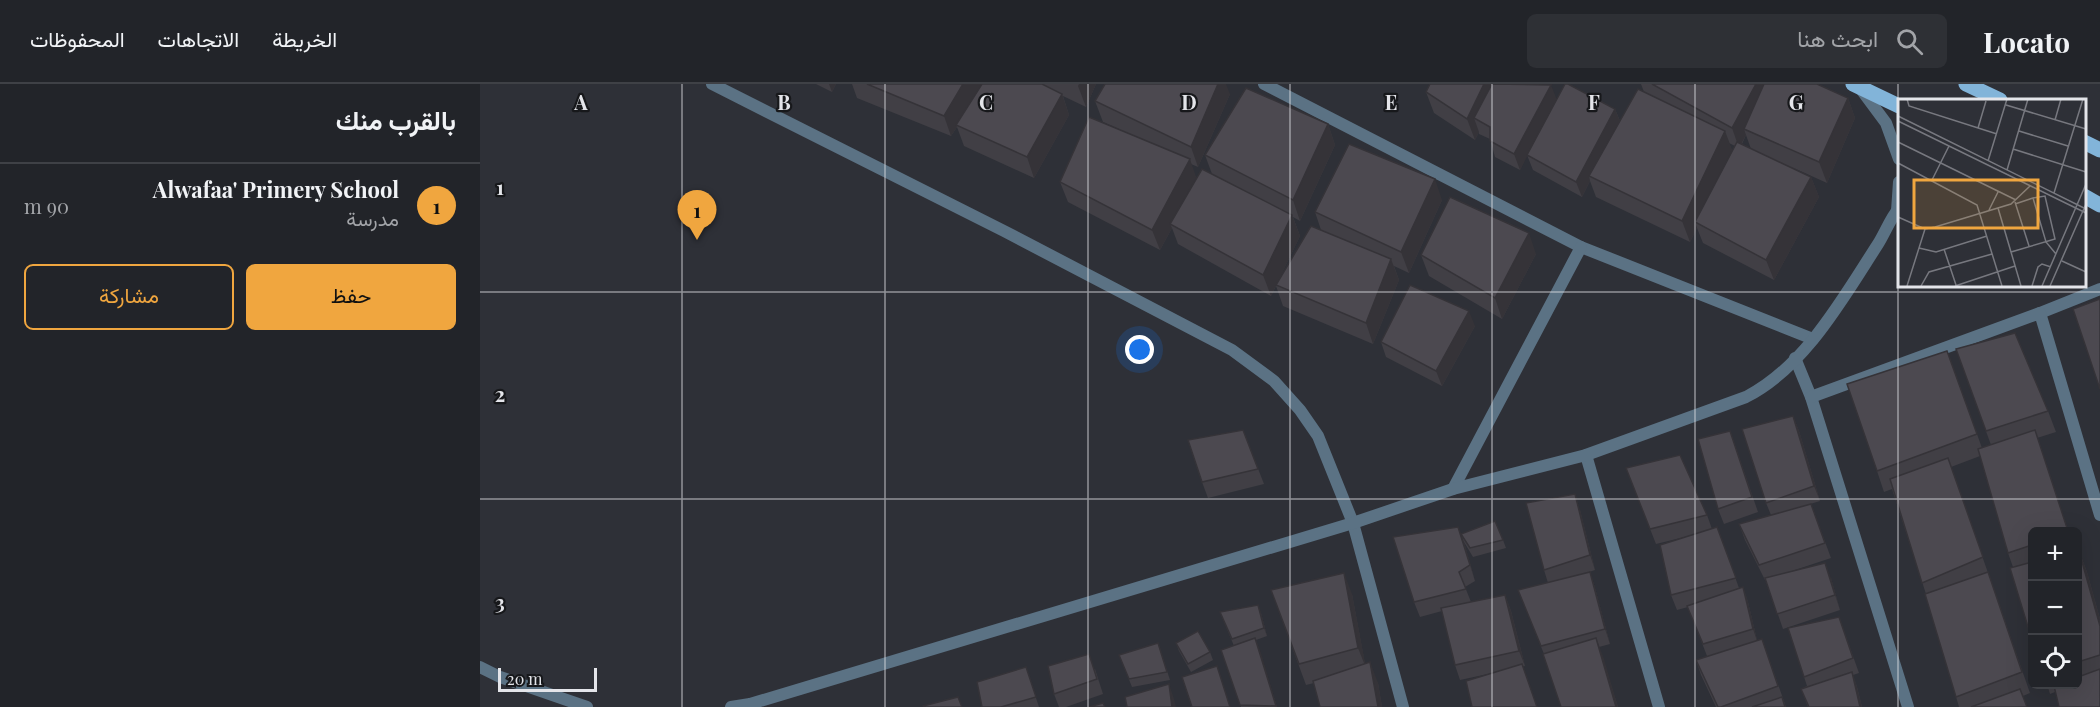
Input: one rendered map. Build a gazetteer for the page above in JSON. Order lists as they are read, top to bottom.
{
  "scale_bar": "20 m",
  "page": {
    "header": "Locato",
    "search": "ابحث هنا",
    "nav": ["الخريطة", "الاتجاهات", "المحفوظات"],
    "heading": "بالقرب منك",
    "list": [
      {
        "mark": "1",
        "name": "Alwafaa' Primery School",
        "note": "مدرسة",
        "value": "90 m"
      }
    ],
    "pins": "1",
    "buttons": ["حفظ", "مشاركة"],
    "map_buttons": ["+", "−"],
    "scale": "20 m"
  },
  "grid": {
    "columns": [
      "A",
      "B",
      "C",
      "D",
      "E",
      "F",
      "G"
    ],
    "rows": ["1", "2", "3"]
  }
}
